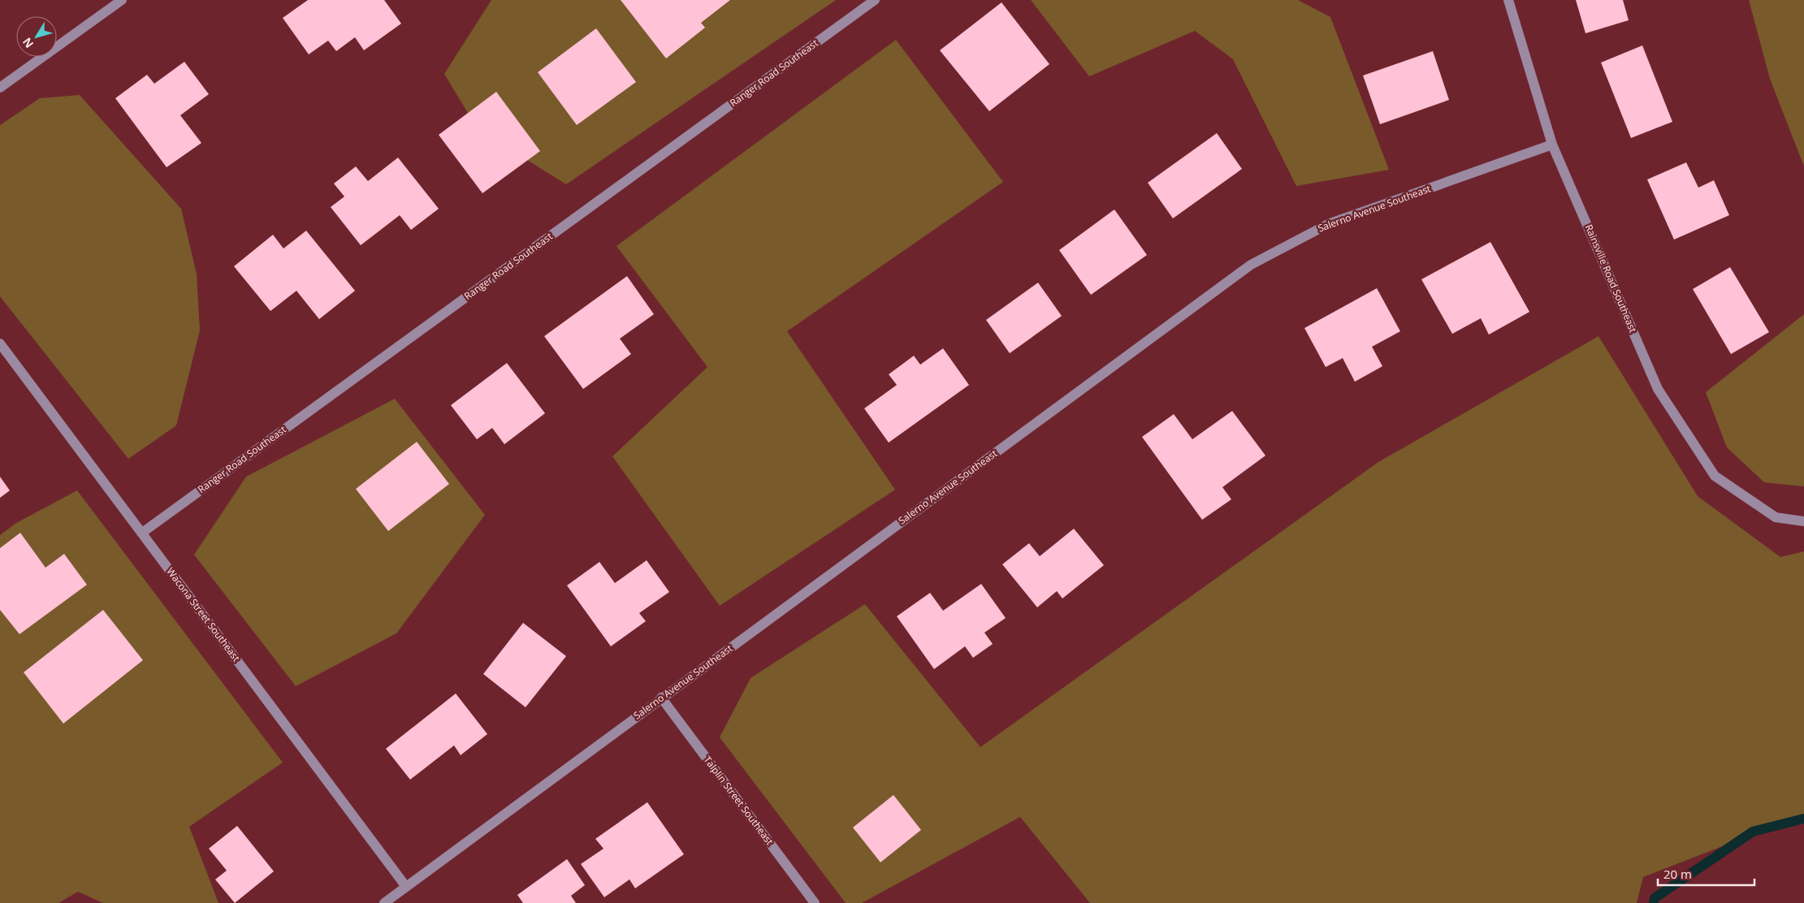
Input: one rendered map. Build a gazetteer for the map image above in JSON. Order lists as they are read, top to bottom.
{
  "streets": {
    "street": [
      "Ranger Road Southeast",
      "Salerno Avenue Southeast",
      "Rainsville Road Southeast",
      "Wacona Street Southeast",
      "Talplin Street Southeast"
    ]
  },
  "crossings": [
    ["Ranger Road Southeast", "Wacona Street Southeast"],
    ["Salerno Avenue Southeast", "Rainsville Road Southeast"],
    ["Salerno Avenue Southeast", "Wacona Street Southeast"],
    ["Salerno Avenue Southeast", "Talplin Street Southeast"]
  ],
  "scale_bar": "20 m",
  "north": "bottom left"
}
